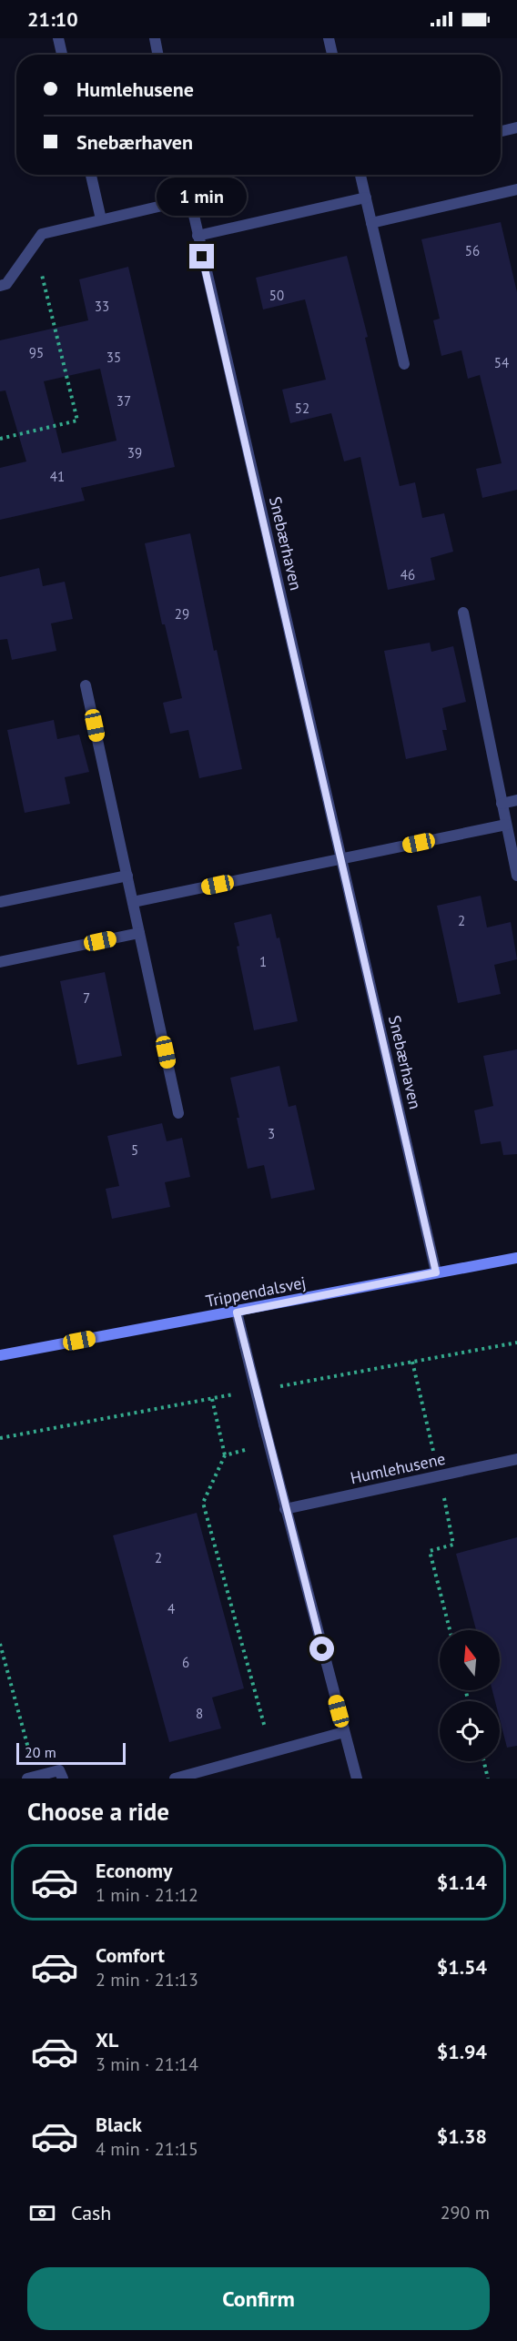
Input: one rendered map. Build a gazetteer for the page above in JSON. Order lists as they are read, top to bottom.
{
  "streets": {
    "street": ["Snebærhaven", "Trippendalsvej", "Humlehusene"]
  },
  "crossings": [
    ["Snebærhaven", "Trippendalsvej"]
  ],
  "house_numbers": [
    "56",
    "50",
    "33",
    "95",
    "35",
    "54",
    "37",
    "52",
    "39",
    "41",
    "46",
    "29",
    "2",
    "1",
    "7",
    "3",
    "5",
    "2",
    "4",
    "6",
    "8"
  ],
  "scale_bar": "20 m",
  "north": "top",
  "page": {
    "status": "21:10",
    "banner": ["Humlehusene", "Snebærhaven"],
    "bubble": "1 min",
    "scale": "20 m",
    "heading": "Choose a ride",
    "list": [
      {
        "name": "Economy",
        "note": "1 min · 21:12",
        "value": "$1.14"
      },
      {
        "name": "Comfort",
        "note": "2 min · 21:13",
        "value": "$1.54"
      },
      {
        "name": "XL",
        "note": "3 min · 21:14",
        "value": "$1.94"
      },
      {
        "name": "Black",
        "note": "4 min · 21:15",
        "value": "$1.38"
      }
    ],
    "pay": ["Cash", "290 m"],
    "buttons": "Confirm"
  }
}
